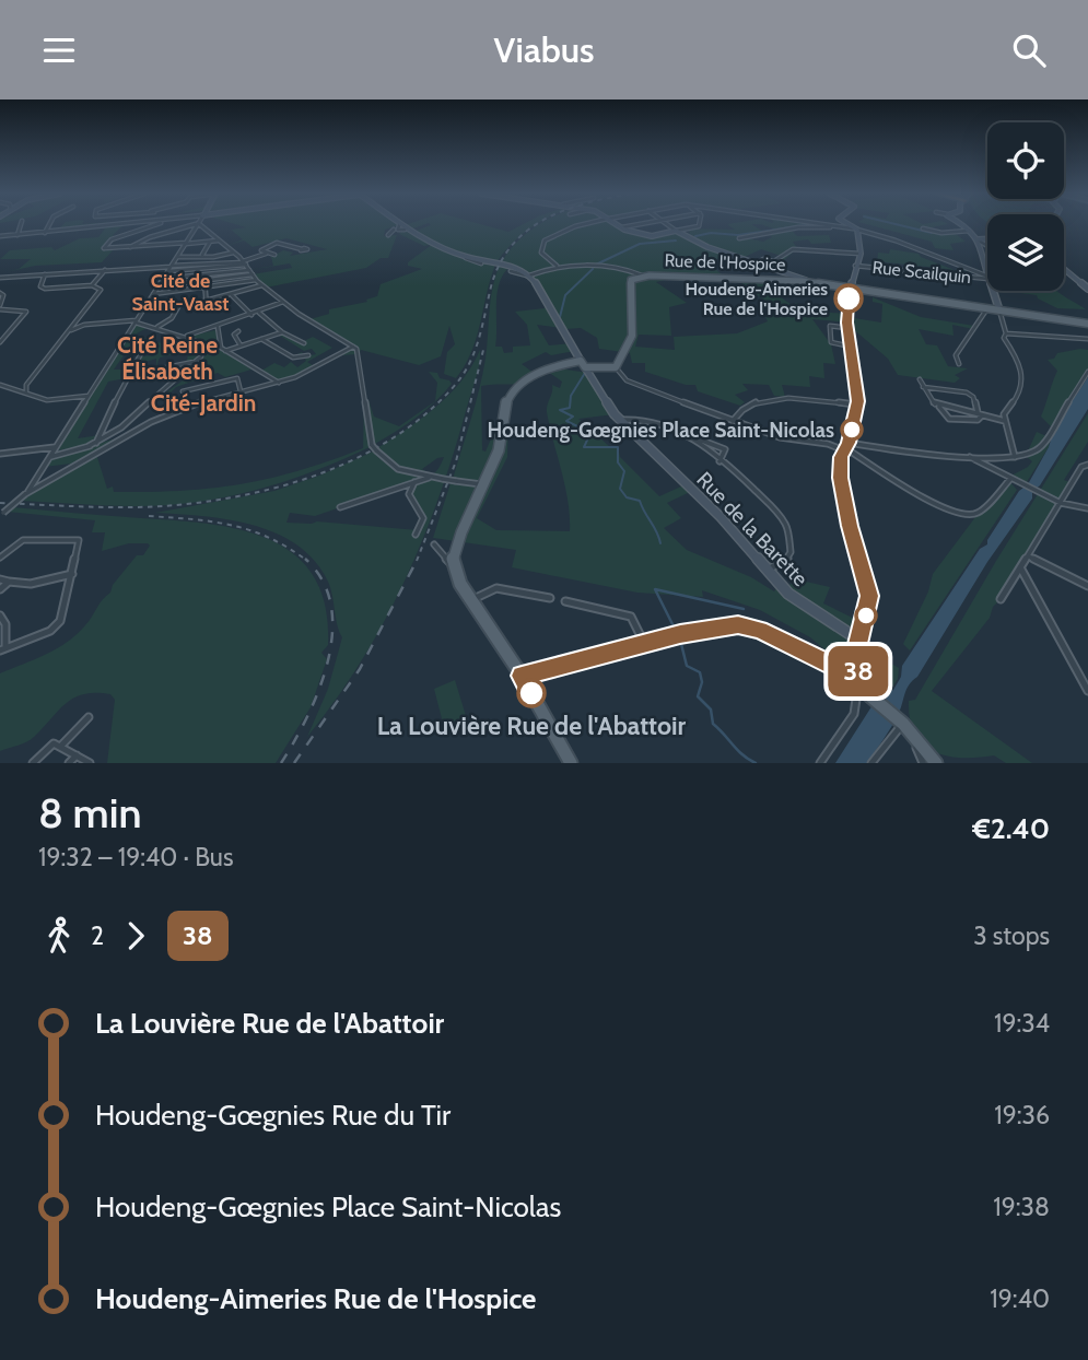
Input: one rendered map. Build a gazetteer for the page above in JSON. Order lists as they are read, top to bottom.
{
  "streets": {
    "main road": ["Rue de l'Hospice"],
    "street": ["Rue Scailquin", "Rue de la Barette"]
  },
  "districts": ["Cité de Saint-Vaast", "Cité Reine Élisabeth", "Cité-Jardin"],
  "places": ["Houdeng-Aimeries Rue de l'Hospice", "Houdeng-Gœgnies Place Saint-Nicolas", "La Louvière Rue de l'Abattoir"],
  "lines": ["bus line 38"],
  "page": {
    "header": "Viabus",
    "on_map": "38",
    "heading": ["8 min", "19:32 – 19:40 · Bus", "€2.40"],
    "legs": ["2", "38", "3 stops"],
    "list": [
      {
        "name": "La Louvière Rue de l'Abattoir",
        "value": "19:34"
      },
      {
        "name": "Houdeng-Gœgnies Rue du Tir",
        "value": "19:36"
      },
      {
        "name": "Houdeng-Gœgnies Place Saint-Nicolas",
        "value": "19:38"
      },
      {
        "name": "Houdeng-Aimeries Rue de l'Hospice",
        "value": "19:40"
      }
    ]
  }
}
